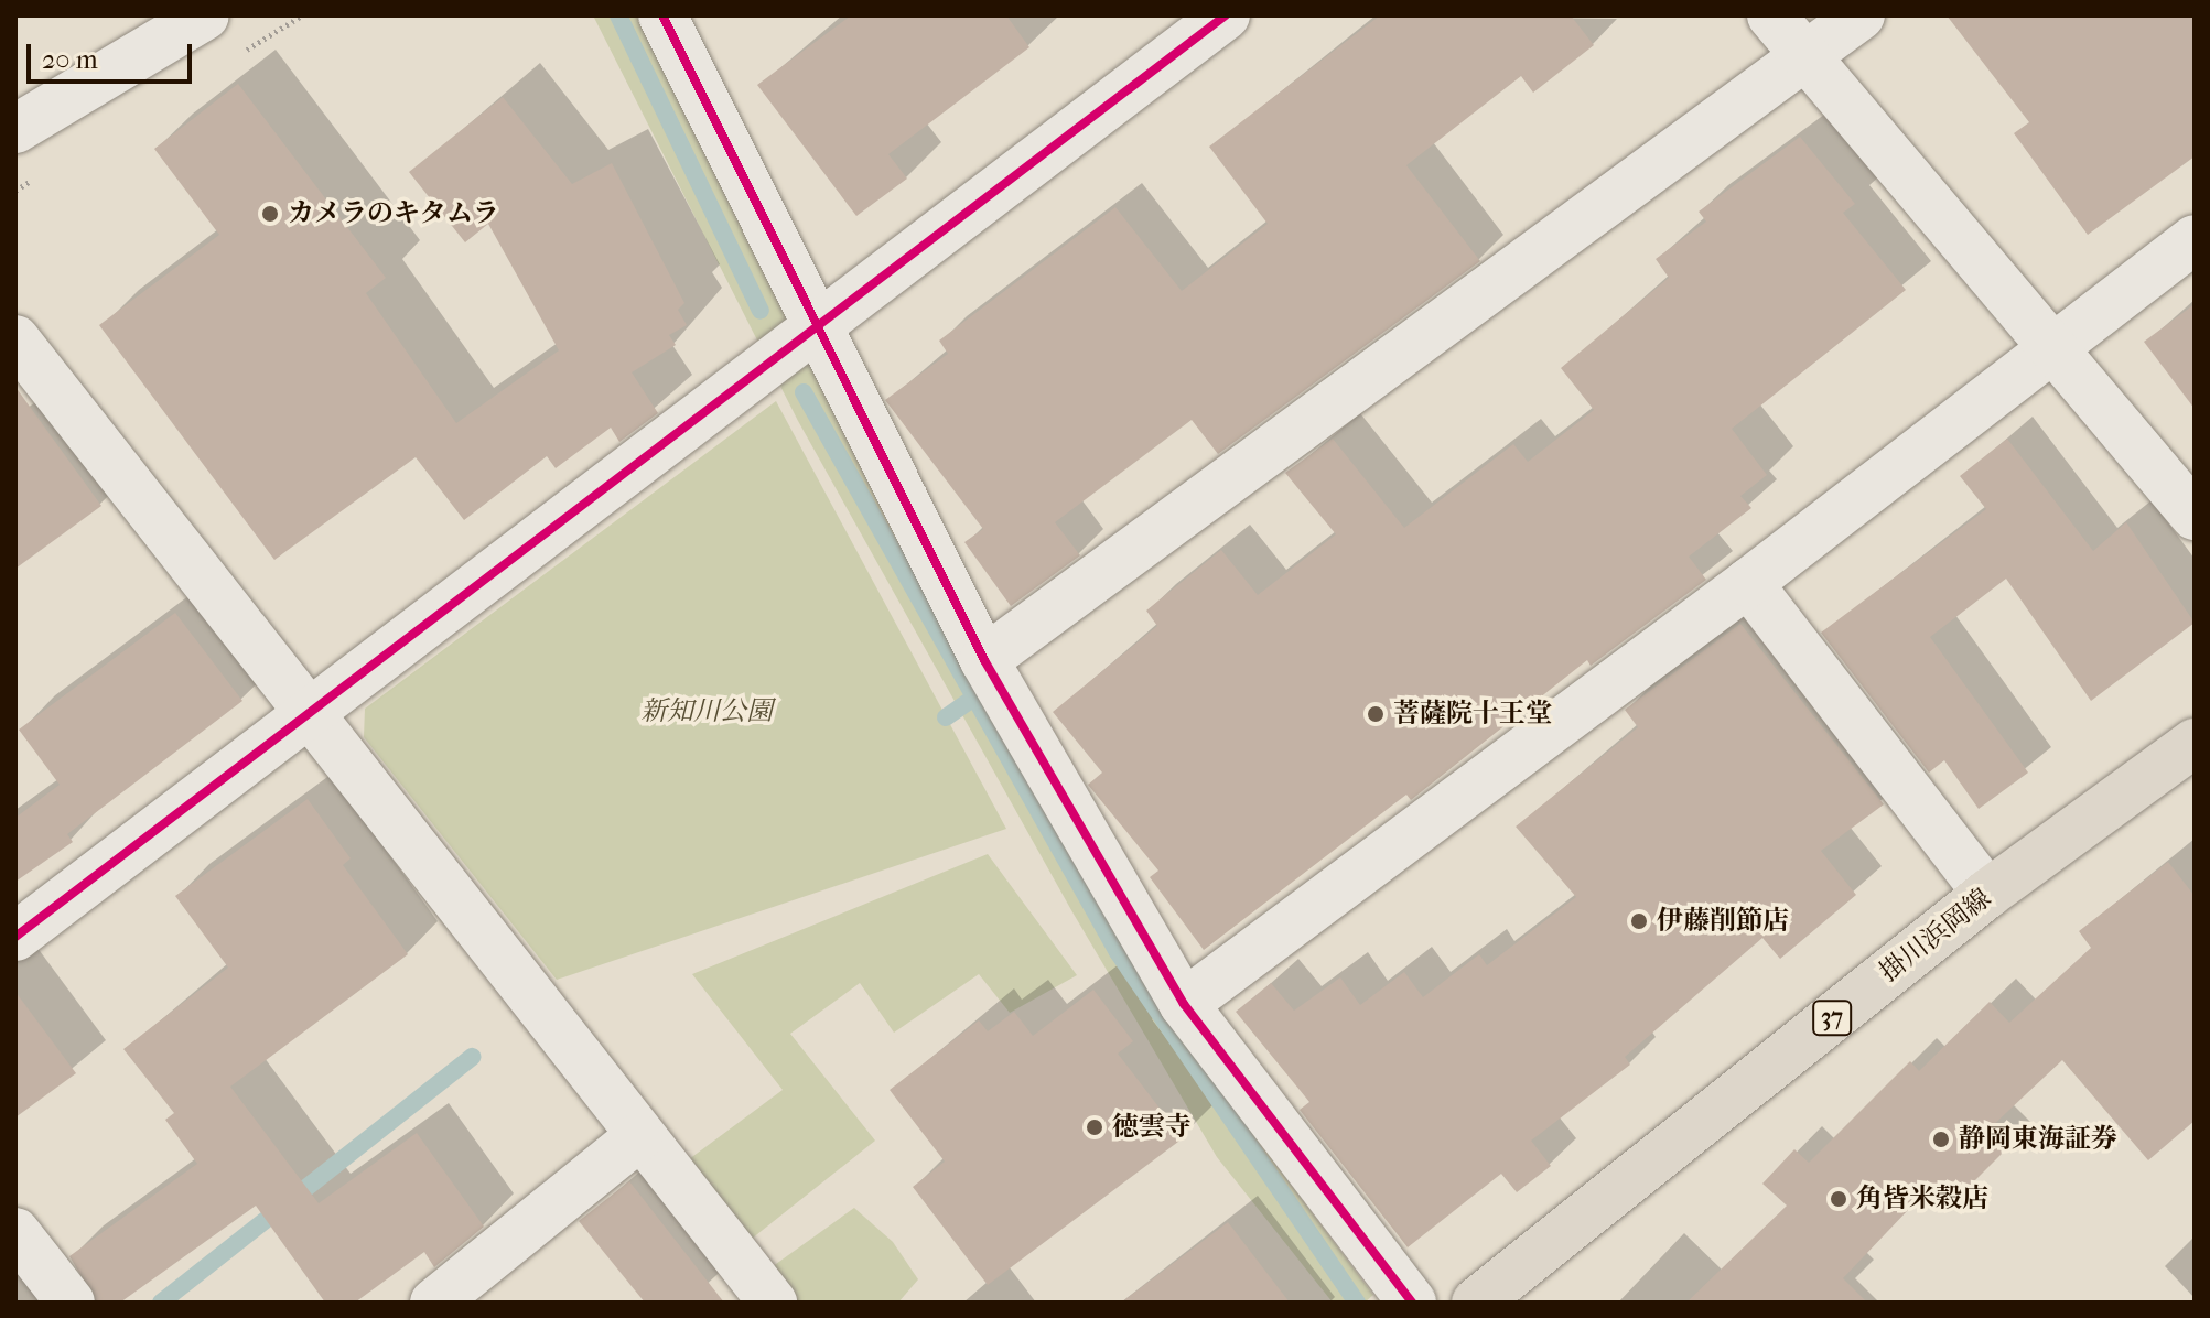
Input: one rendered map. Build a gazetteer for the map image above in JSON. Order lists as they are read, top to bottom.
{
  "streets": {
    "main road": ["掛川浜岡線", "37"]
  },
  "parks": ["新知川公園"],
  "places": [
    "カメラのキタムラ",
    "菩薩院十王堂",
    "伊藤削節店",
    "徳雲寺",
    "静岡東海証券",
    "角皆米穀店"
  ],
  "scale_bar": "20 m"
}
